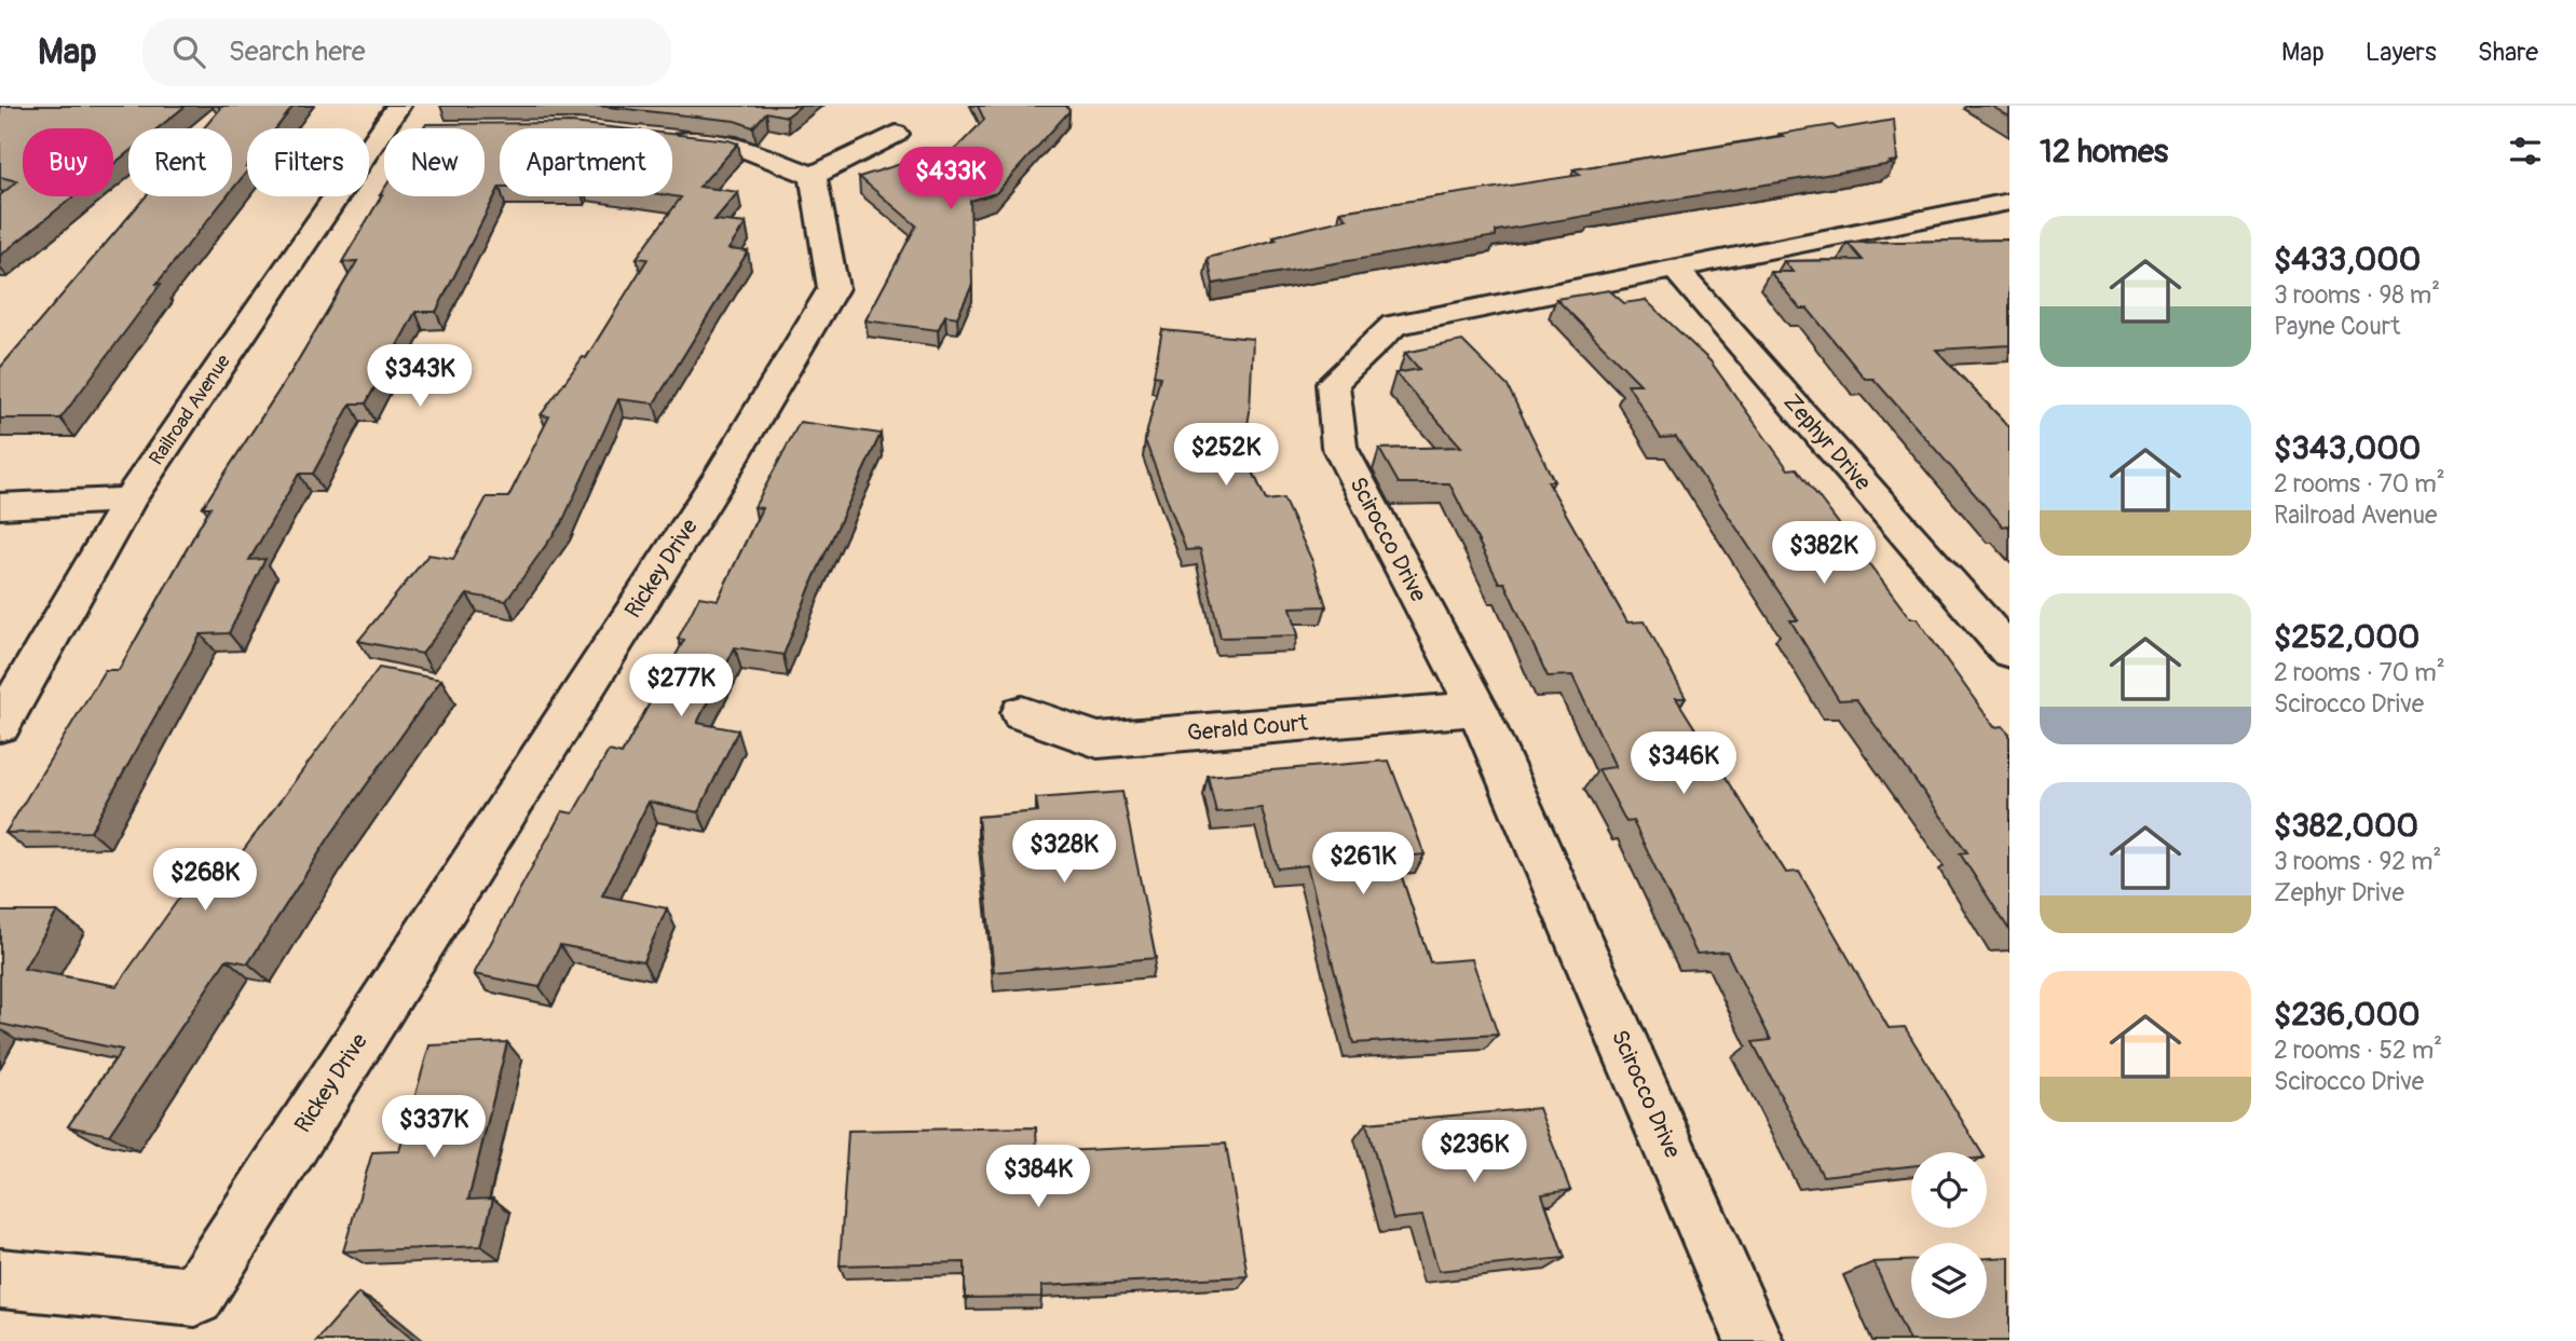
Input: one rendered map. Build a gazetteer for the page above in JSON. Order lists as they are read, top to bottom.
{
  "streets": {
    "street": [
      "Railroad Avenue",
      "Zephyr Drive",
      "Scirocco Drive",
      "Rickey Drive",
      "Gerald Court"
    ]
  },
  "crossings": [
    ["Zephyr Drive", "Scirocco Drive"],
    ["Scirocco Drive", "Gerald Court"]
  ],
  "page": {
    "header": "Map",
    "search": "Search here",
    "nav": ["Map", "Layers", "Share"],
    "heading": "12 homes",
    "chip": [
      "Buy",
      "Rent",
      "Filters",
      "New",
      "Apartment"
    ],
    "price": [
      "$433K",
      "$343K",
      "$252K",
      "$382K",
      "$277K",
      "$346K",
      "$328K",
      "$261K",
      "$268K",
      "$337K",
      "$236K",
      "$384K"
    ],
    "list": [
      {
        "name": "$433,000",
        "note": "3 rooms · 98 m² · Payne Court"
      },
      {
        "name": "$343,000",
        "note": "2 rooms · 70 m² · Railroad Avenue"
      },
      {
        "name": "$252,000",
        "note": "2 rooms · 70 m² · Scirocco Drive"
      },
      {
        "name": "$382,000",
        "note": "3 rooms · 92 m² · Zephyr Drive"
      },
      {
        "name": "$236,000",
        "note": "2 rooms · 52 m² · Scirocco Drive"
      }
    ]
  }
}
